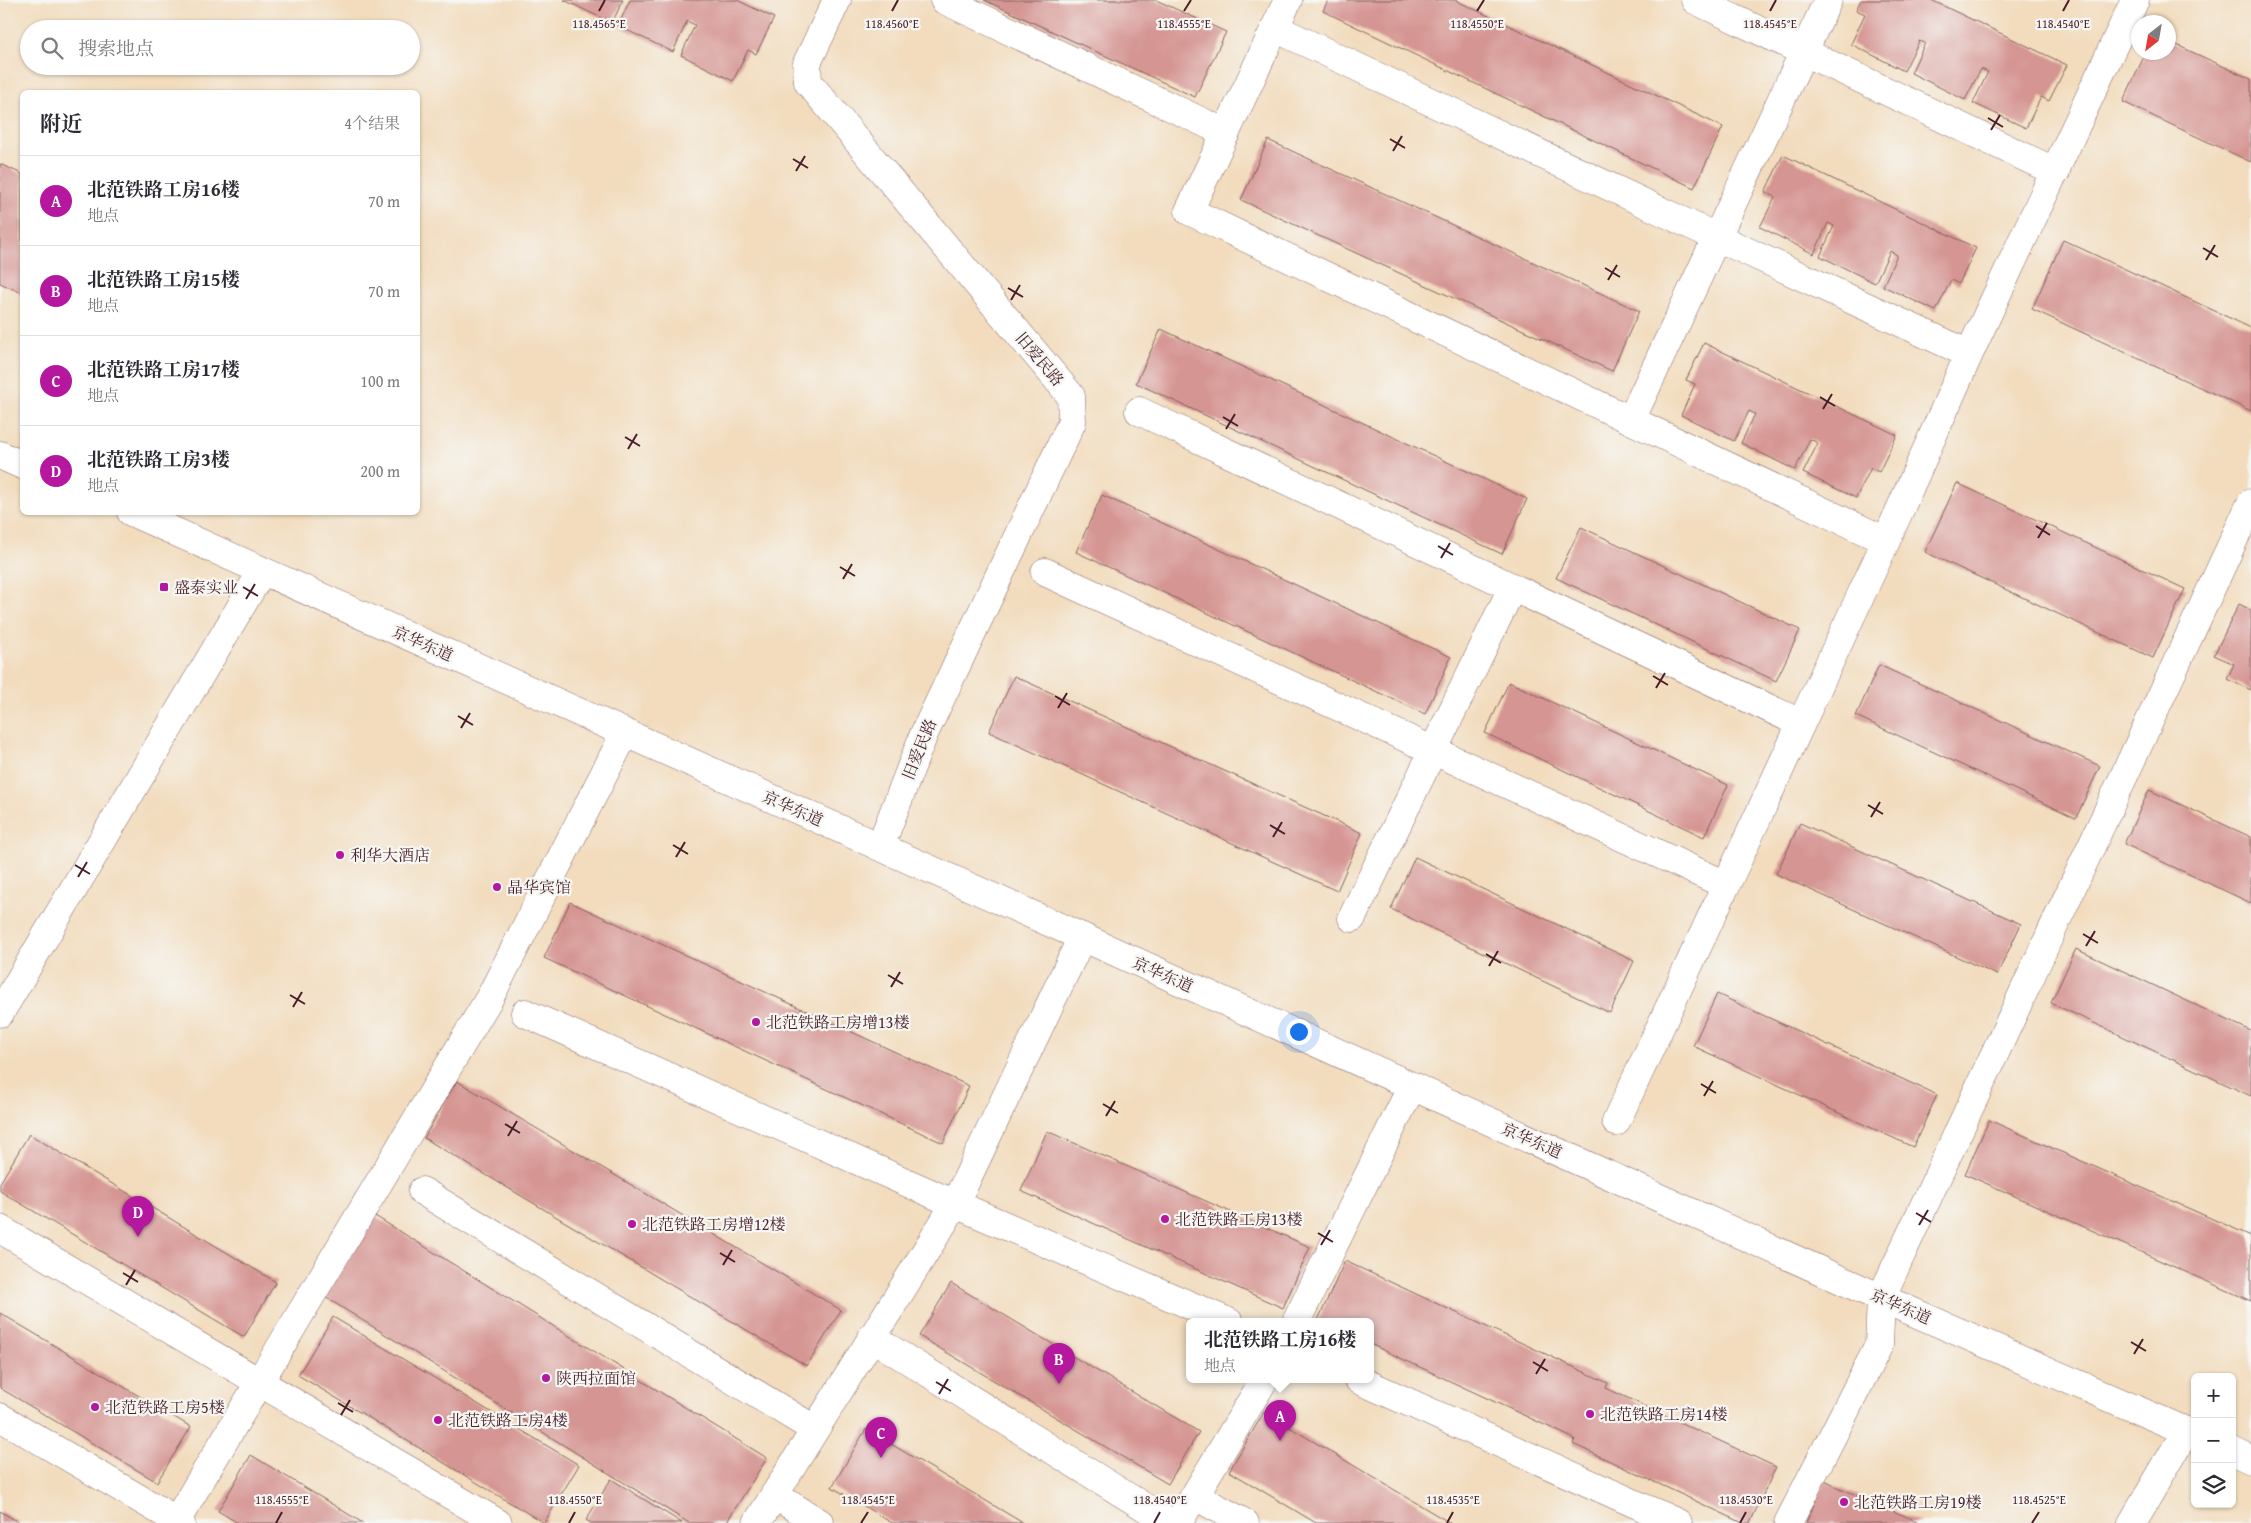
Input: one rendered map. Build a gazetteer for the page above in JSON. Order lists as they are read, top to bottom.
{
  "streets": {
    "street": ["旧爱民路", "京华东道"]
  },
  "crossings": [
    ["旧爱民路", "京华东道"]
  ],
  "places": {
    "transit": ["盛泰实业"],
    "other": [
      "利华大酒店",
      "晶华宾馆",
      "北范铁路工房增13楼",
      "北范铁路工房13楼",
      "北范铁路工房增12楼",
      "陕西拉面馆",
      "北范铁路工房5楼",
      "北范铁路工房14楼",
      "北范铁路工房4楼",
      "北范铁路工房19楼"
    ]
  },
  "north": "bottom left",
  "page": {
    "search": "搜索地点",
    "heading": ["附近", "4个结果"],
    "list": [
      {
        "mark": "A",
        "name": "北范铁路工房16楼",
        "note": "地点",
        "value": "70 m"
      },
      {
        "mark": "B",
        "name": "北范铁路工房15楼",
        "note": "地点",
        "value": "70 m"
      },
      {
        "mark": "C",
        "name": "北范铁路工房17楼",
        "note": "地点",
        "value": "100 m"
      },
      {
        "mark": "D",
        "name": "北范铁路工房3楼",
        "note": "地点",
        "value": "200 m"
      }
    ],
    "pins": [
      "D",
      "B",
      "A",
      "C"
    ],
    "popup": ["北范铁路工房16楼", "地点"],
    "map_buttons": ["+", "−"]
  },
  "coordinates": [
    "118.4560°E",
    "118.4545°E",
    "118.4565°E",
    "118.4555°E",
    "118.4550°E",
    "118.4540°E",
    "118.4535°E",
    "118.4530°E",
    "118.4525°E"
  ]
}
